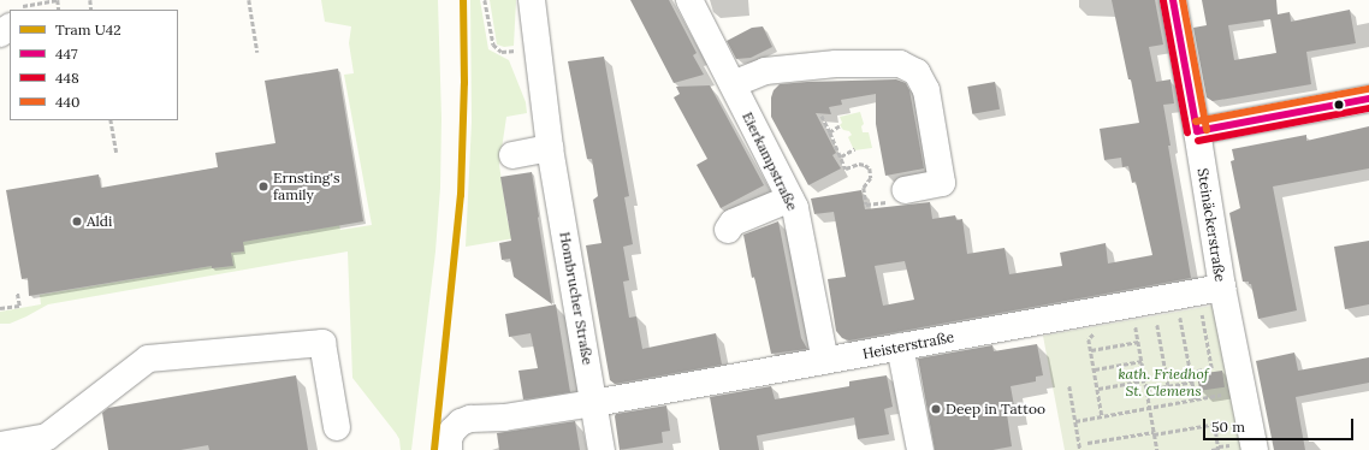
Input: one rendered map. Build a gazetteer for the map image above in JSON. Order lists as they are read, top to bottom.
{
  "streets": {
    "street": [
      "Eierkampstraße",
      "Steinäckerstraße",
      "Hombrucher Straße",
      "Heisterstraße"
    ]
  },
  "crossings": [
    ["Eierkampstraße", "Heisterstraße"],
    ["Steinäckerstraße", "Heisterstraße"],
    ["Hombrucher Straße", "Heisterstraße"]
  ],
  "parks": ["kath. Friedhof St. Clemens"],
  "places": ["Ernsting's family", "Aldi", "Deep in Tattoo"],
  "lines": [
    "tram line U42",
    "transit line 447",
    "transit line 440",
    "transit line 448"
  ],
  "legend": [
    "Tram U42",
    "447",
    "448",
    "440"
  ],
  "scale_bar": "50 m"
}
